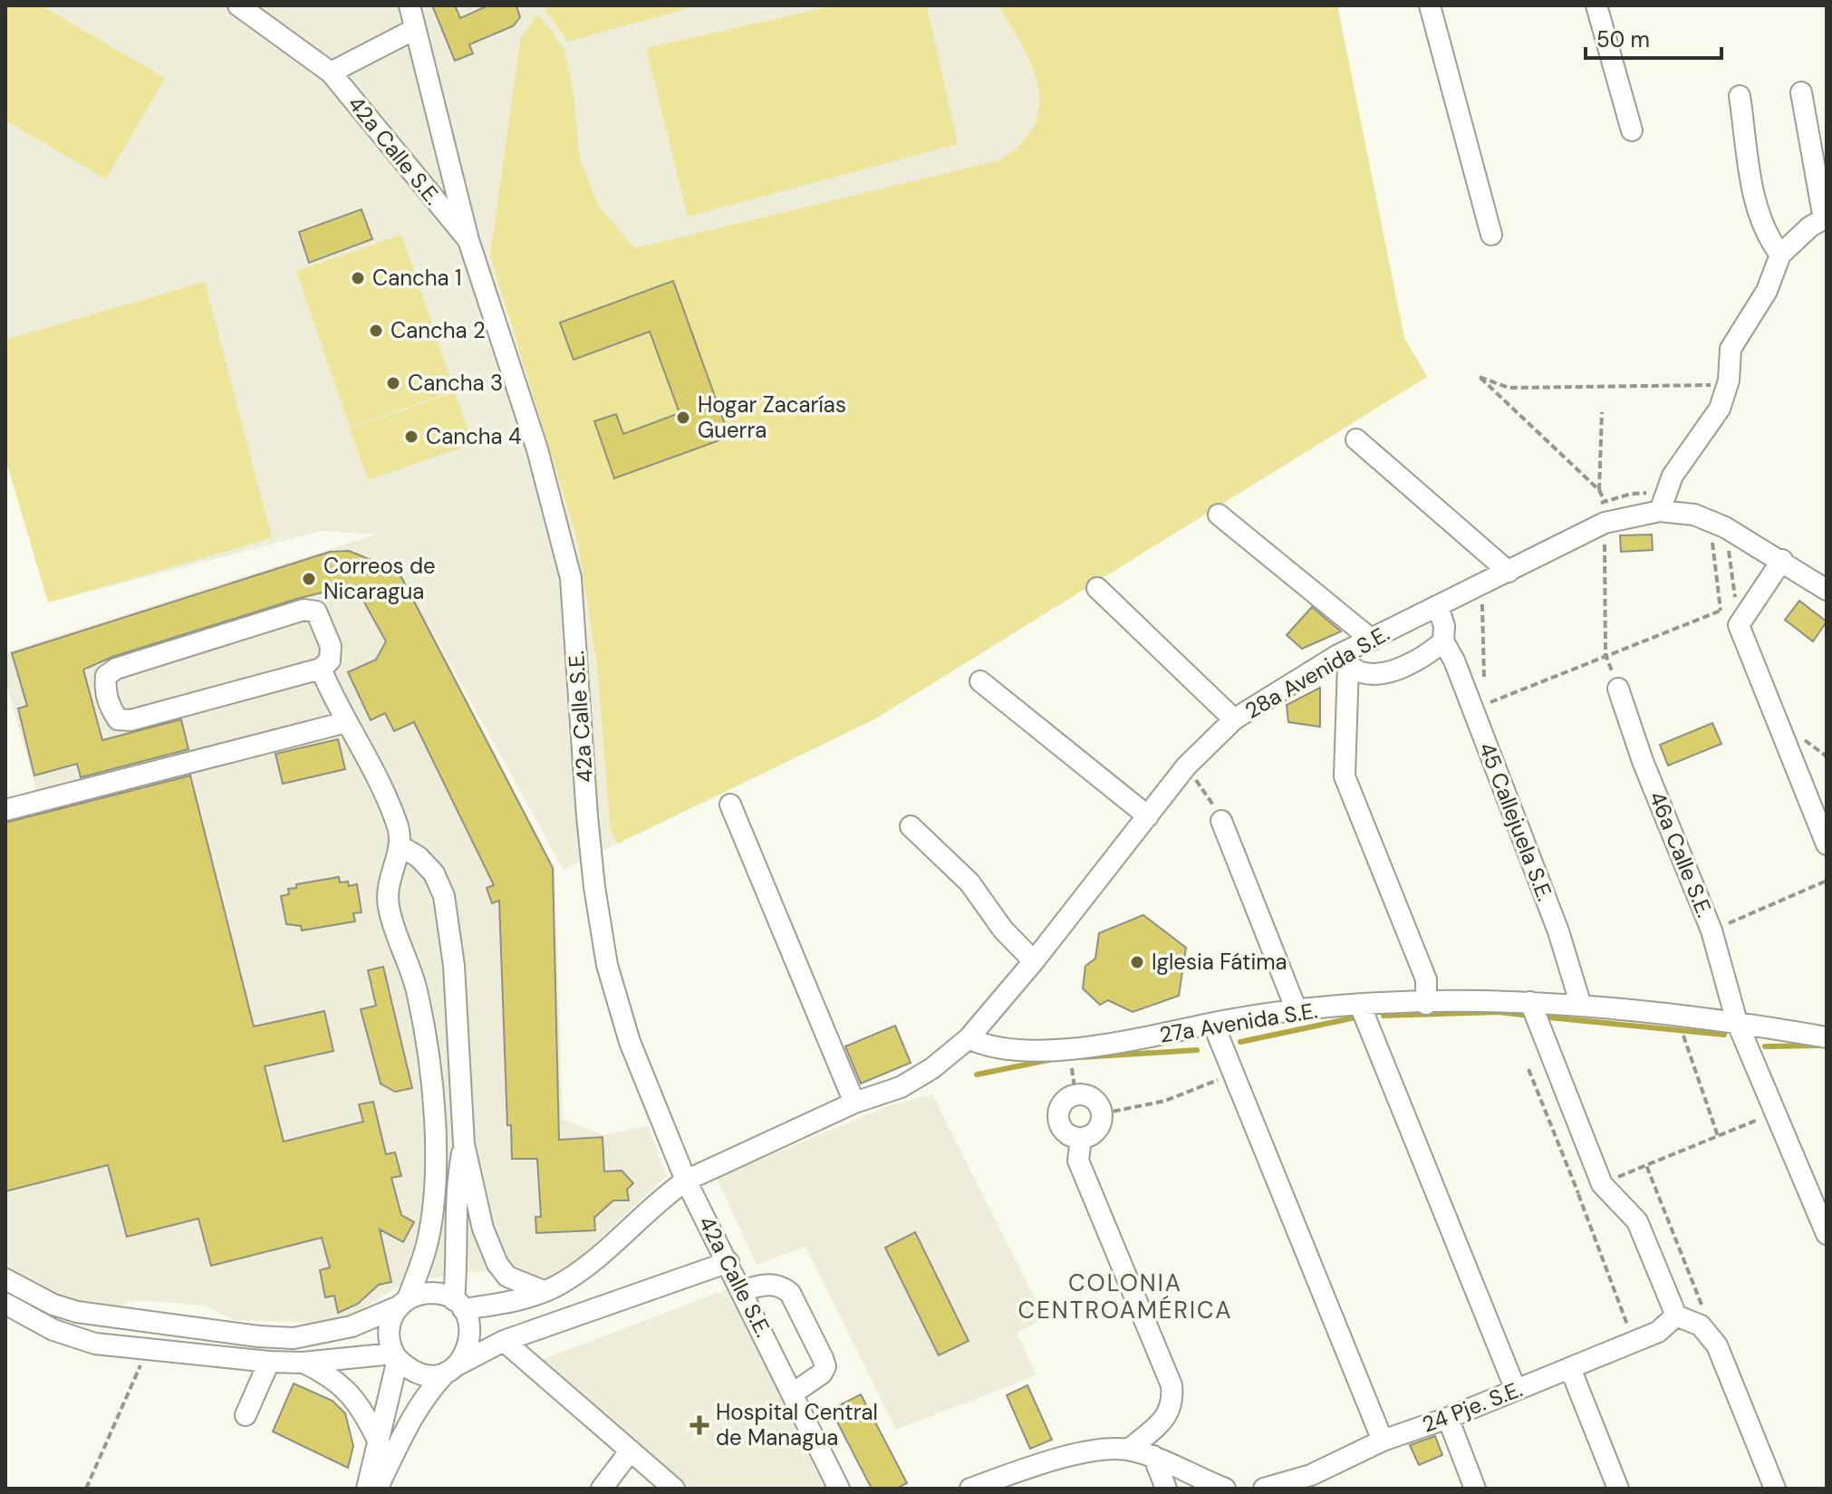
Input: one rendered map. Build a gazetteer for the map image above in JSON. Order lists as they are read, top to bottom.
{
  "streets": {
    "street": [
      "42a Calle S.E.",
      "28a Avenida S.E.",
      "45 Callejuela S.E.",
      "46a Calle S.E.",
      "27a Avenida S.E.",
      "24 Pje. S.E."
    ]
  },
  "crossings": [
    ["28a Avenida S.E.", "45 Callejuela S.E."],
    ["28a Avenida S.E.", "27a Avenida S.E."],
    ["45 Callejuela S.E.", "27a Avenida S.E."],
    ["46a Calle S.E.", "27a Avenida S.E."]
  ],
  "districts": ["COLONIA CENTROAMÉRICA"],
  "places": {
    "other": [
      "Cancha 1",
      "Cancha 2",
      "Cancha 3",
      "Hogar Zacarías Guerra",
      "Cancha 4",
      "Correos de Nicaragua",
      "Iglesia Fátima"
    ],
    "health": ["Hospital Central de Managua"]
  },
  "scale_bar": "50 m"
}
